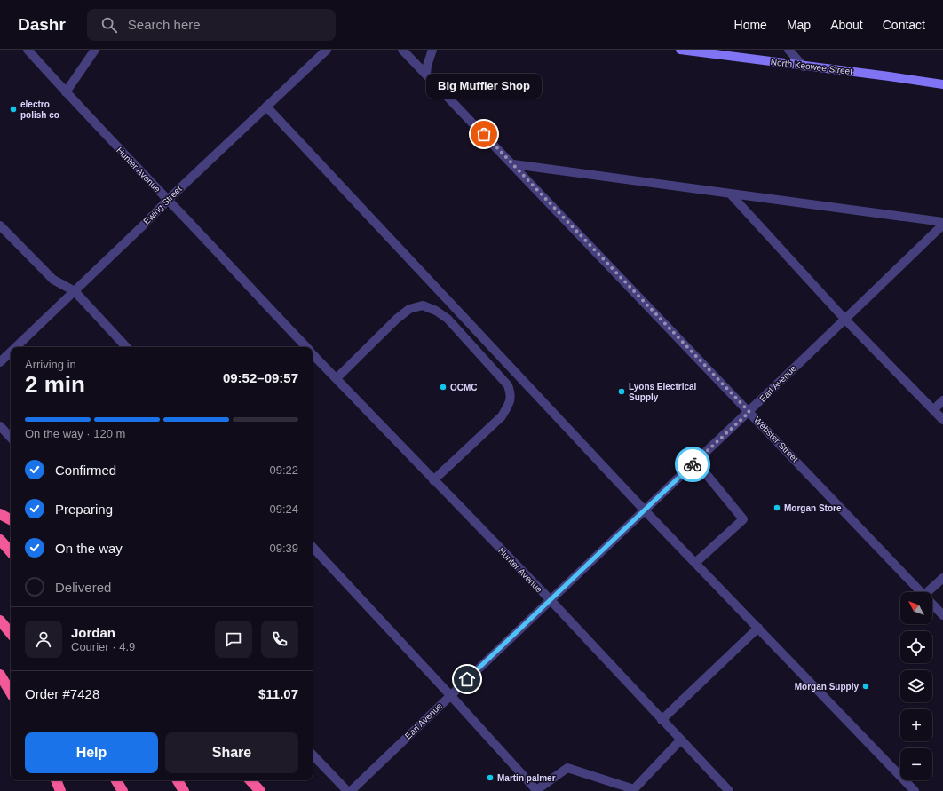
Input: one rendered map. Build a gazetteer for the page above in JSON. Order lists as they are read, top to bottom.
{
  "streets": {
    "main road": ["North Keowee Street"],
    "street": [
      "Hunter Avenue",
      "Ewing Street",
      "Earl Avenue",
      "Webster Street"
    ]
  },
  "crossings": [
    ["Hunter Avenue", "Ewing Street"],
    ["Hunter Avenue", "Earl Avenue"],
    ["Earl Avenue", "Webster Street"]
  ],
  "places": [
    "electro polish co",
    "Big Muffler Shop",
    "OCMC",
    "Lyons Electrical Supply",
    "Morgan Store",
    "Morgan Supply",
    "Martin palmer"
  ],
  "north": "top left",
  "page": {
    "header": "Dashr",
    "search": "Search here",
    "nav": [
      "Home",
      "Map",
      "About",
      "Contact"
    ],
    "bubble": "Big Muffler Shop",
    "heading": ["2 min", "Arriving in", "09:52–09:57"],
    "panel": [
      "Jordan",
      "Courier · 4.9",
      "Order #7428",
      "$11.07"
    ],
    "bar": "On the way · 120 m",
    "list": [
      ["Confirmed", "09:22"],
      ["Preparing", "09:24"],
      ["On the way", "09:39"],
      "Delivered"
    ],
    "map_buttons": ["+", "−"],
    "buttons": ["Help", "Share"]
  }
}
